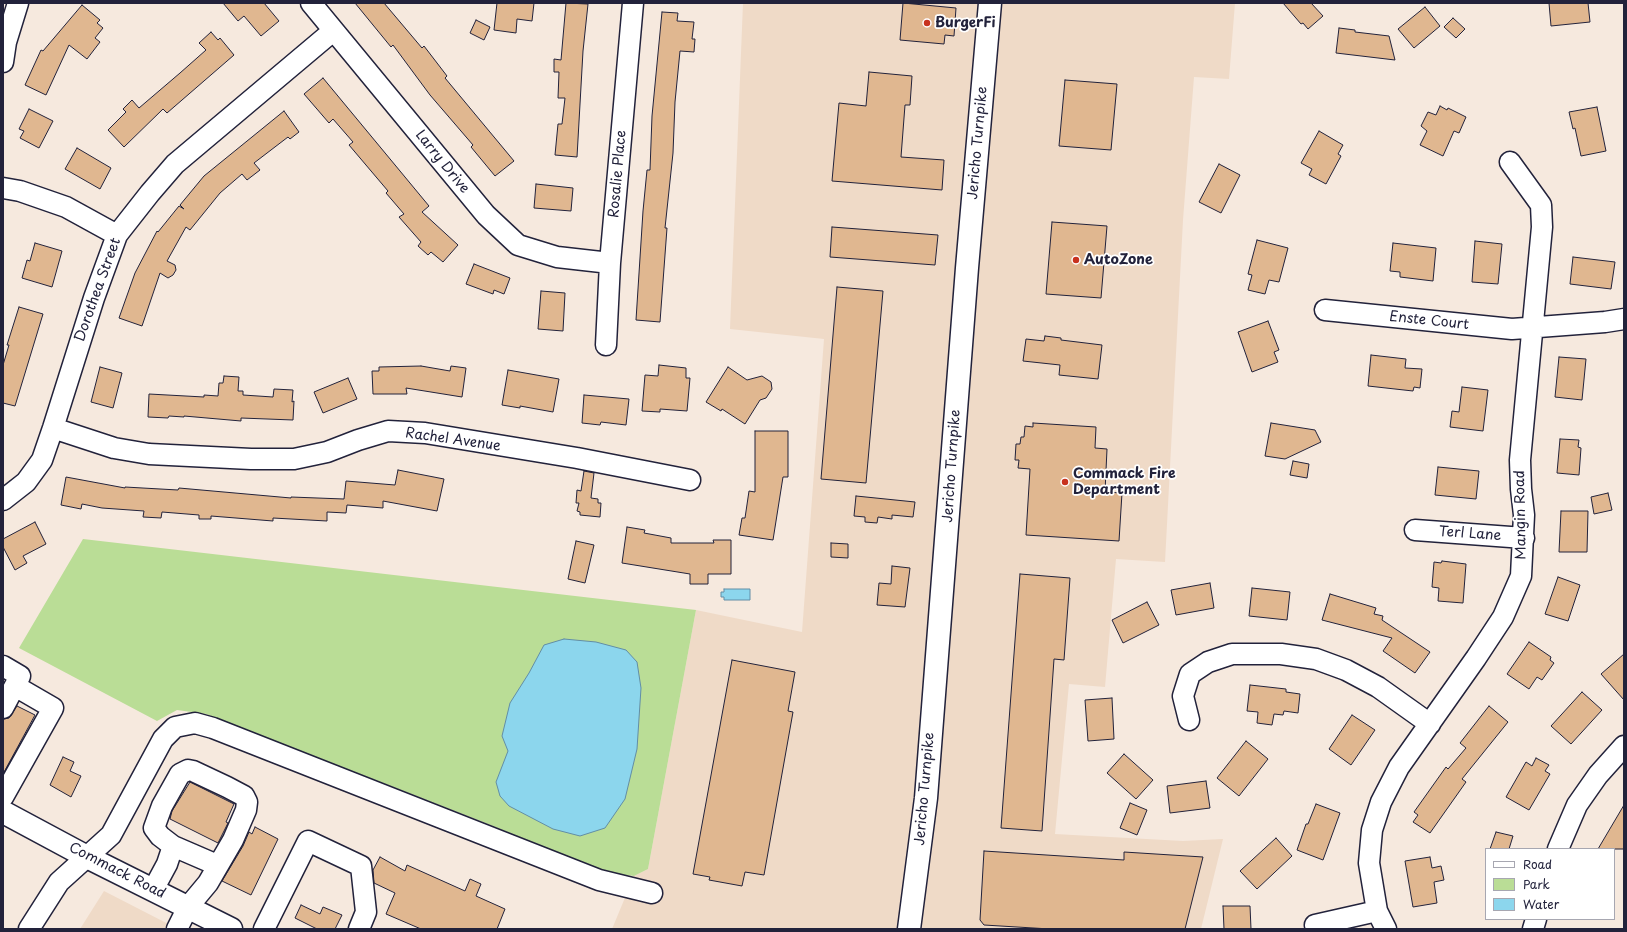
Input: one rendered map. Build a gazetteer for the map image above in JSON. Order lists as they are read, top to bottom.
{
  "streets": {
    "main road": ["Jericho Turnpike", "Commack Road"],
    "street": [
      "Larry Drive",
      "Rosalie Place",
      "Dorothea Street",
      "Enste Court",
      "Rachel Avenue",
      "Mangin Road",
      "Terl Lane"
    ]
  },
  "crossings": [
    ["Larry Drive", "Rosalie Place"],
    ["Larry Drive", "Dorothea Street"],
    ["Dorothea Street", "Rachel Avenue"],
    ["Enste Court", "Mangin Road"],
    ["Mangin Road", "Terl Lane"]
  ],
  "places": ["BurgerFi", "AutoZone", "Commack Fire Department"],
  "legend": ["Road", "Park", "Water"]
}
